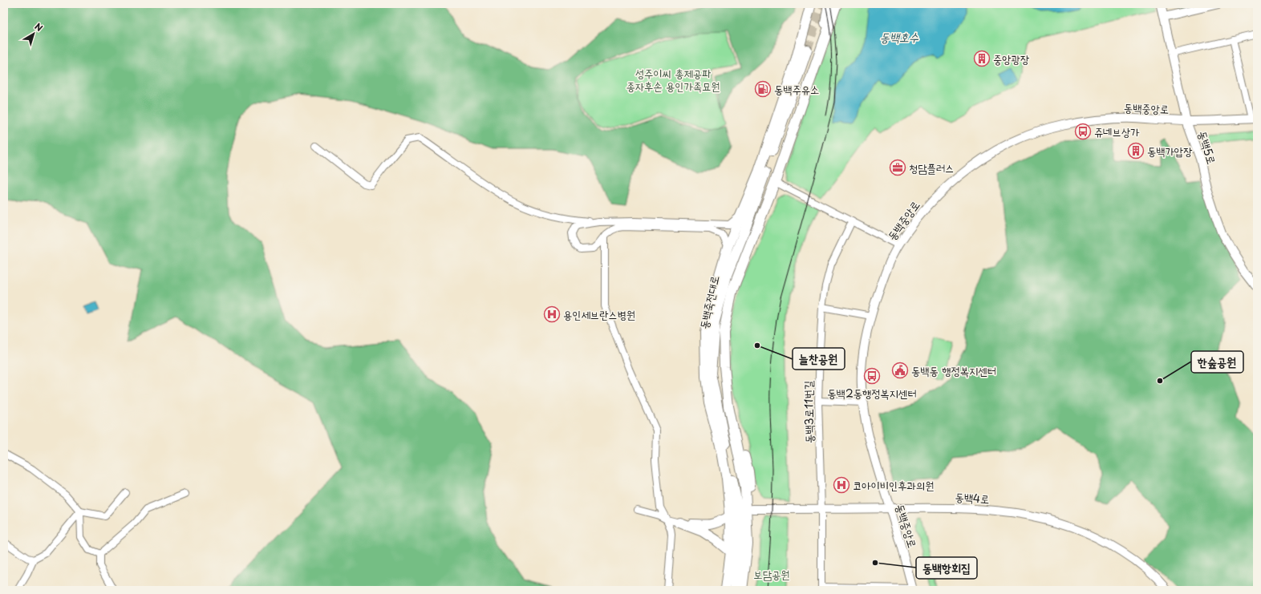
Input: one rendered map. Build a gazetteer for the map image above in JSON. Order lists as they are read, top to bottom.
{
  "streets": {
    "main road": ["동백죽전대로"],
    "street": [
      "동백중앙로",
      "동백5로",
      "동백3로11번길",
      "동백4로"
    ]
  },
  "crossings": [
    ["동백중앙로", "동백5로"],
    ["동백중앙로", "동백4로"],
    ["동백3로11번길", "동백4로"]
  ],
  "water": ["동백호수"],
  "parks": ["성주이씨 총제공파 종자후손 용인가족묘원", "보담공원"],
  "places": {
    "building": ["중앙광장", "동백가압장"],
    "fuel station": ["동백주유소"],
    "bus stop": ["쥬네브상가", "동백2동행정복지센터"],
    "office": ["청담플러스"],
    "hospital": ["용인세브란스병원", "코아이비인후과의원"],
    "other": ["늘찬공원", "한숲공원", "동백항회집"],
    "public building": ["동백동 행정복지센터"]
  },
  "north": "top right"
}
